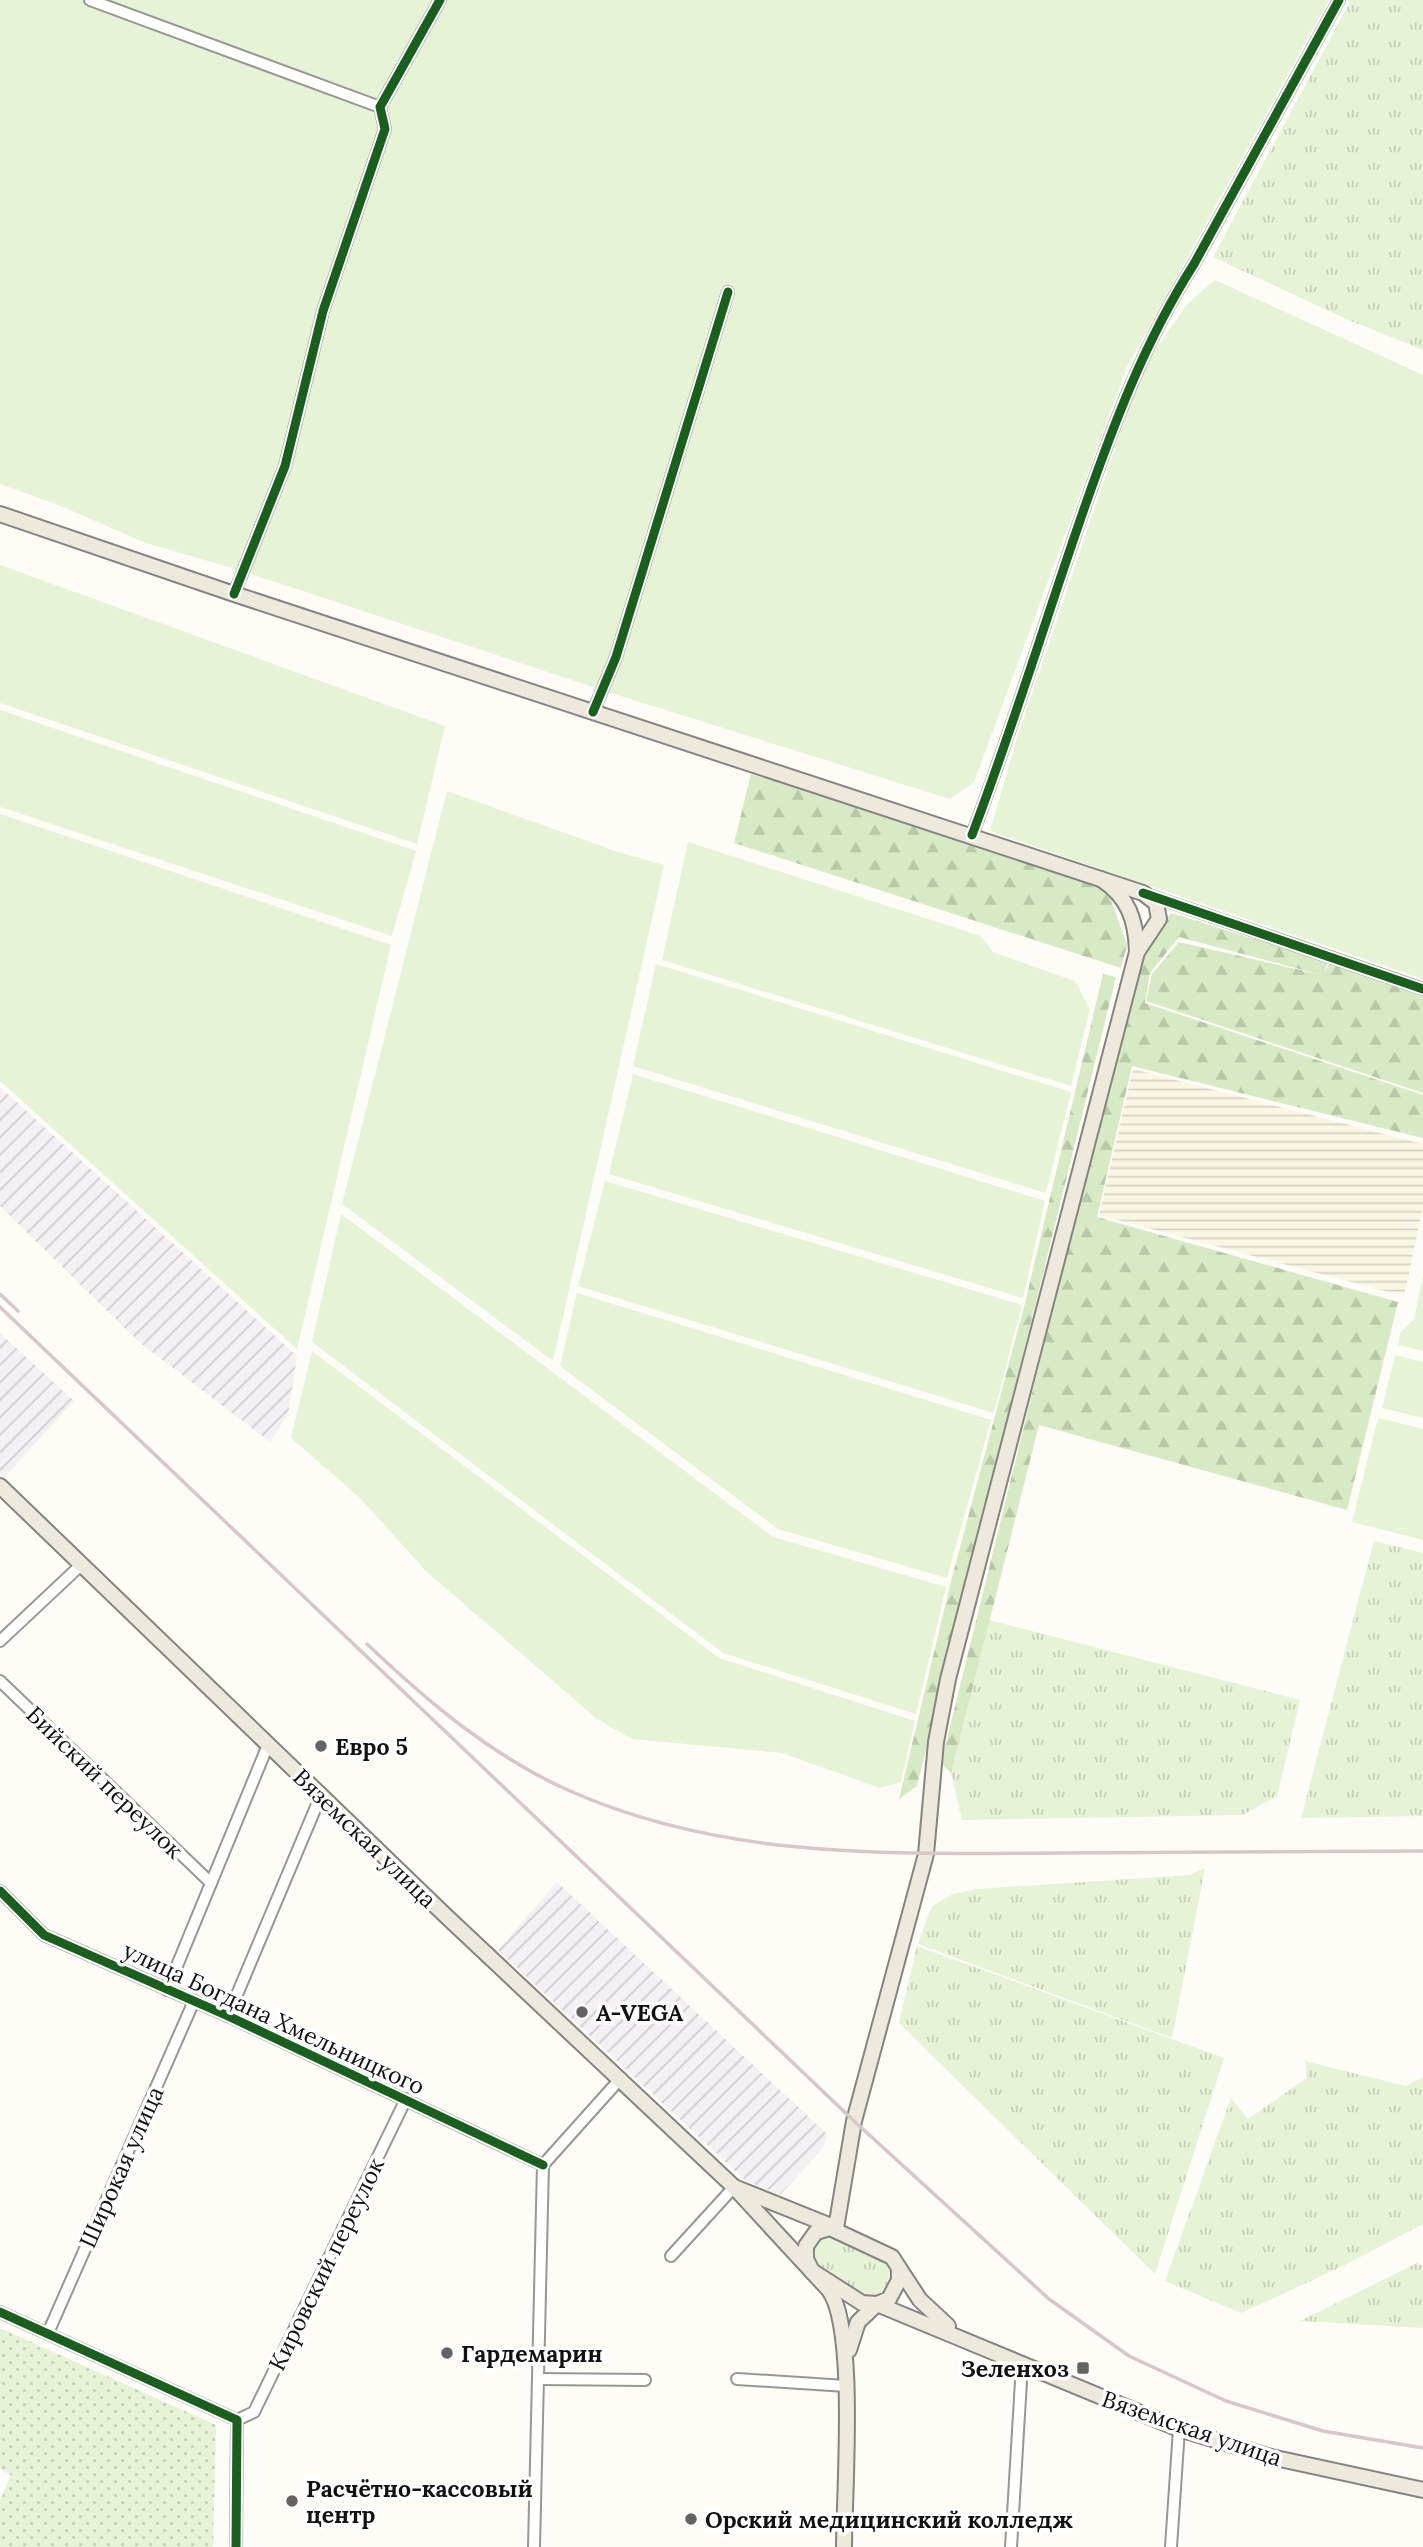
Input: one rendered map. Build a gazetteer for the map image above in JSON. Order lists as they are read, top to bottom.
{
  "streets": {
    "main road": ["Вяземская улица"],
    "street": [
      "Бийский переулок",
      "улица Богдана Хмельницкого",
      "Широкая улица",
      "Кировский переулок"
    ]
  },
  "crossings": [
    ["улица Богдана Хмельницкого", "Широкая улица"],
    ["улица Богдана Хмельницкого", "Кировский переулок"]
  ],
  "places": {
    "other": [
      "Евро 5",
      "A-VEGA",
      "Гардемарин",
      "Расчётно-кассовый центр",
      "Орский медицинский колледж"
    ],
    "transit": ["Зеленхоз"]
  }
}
